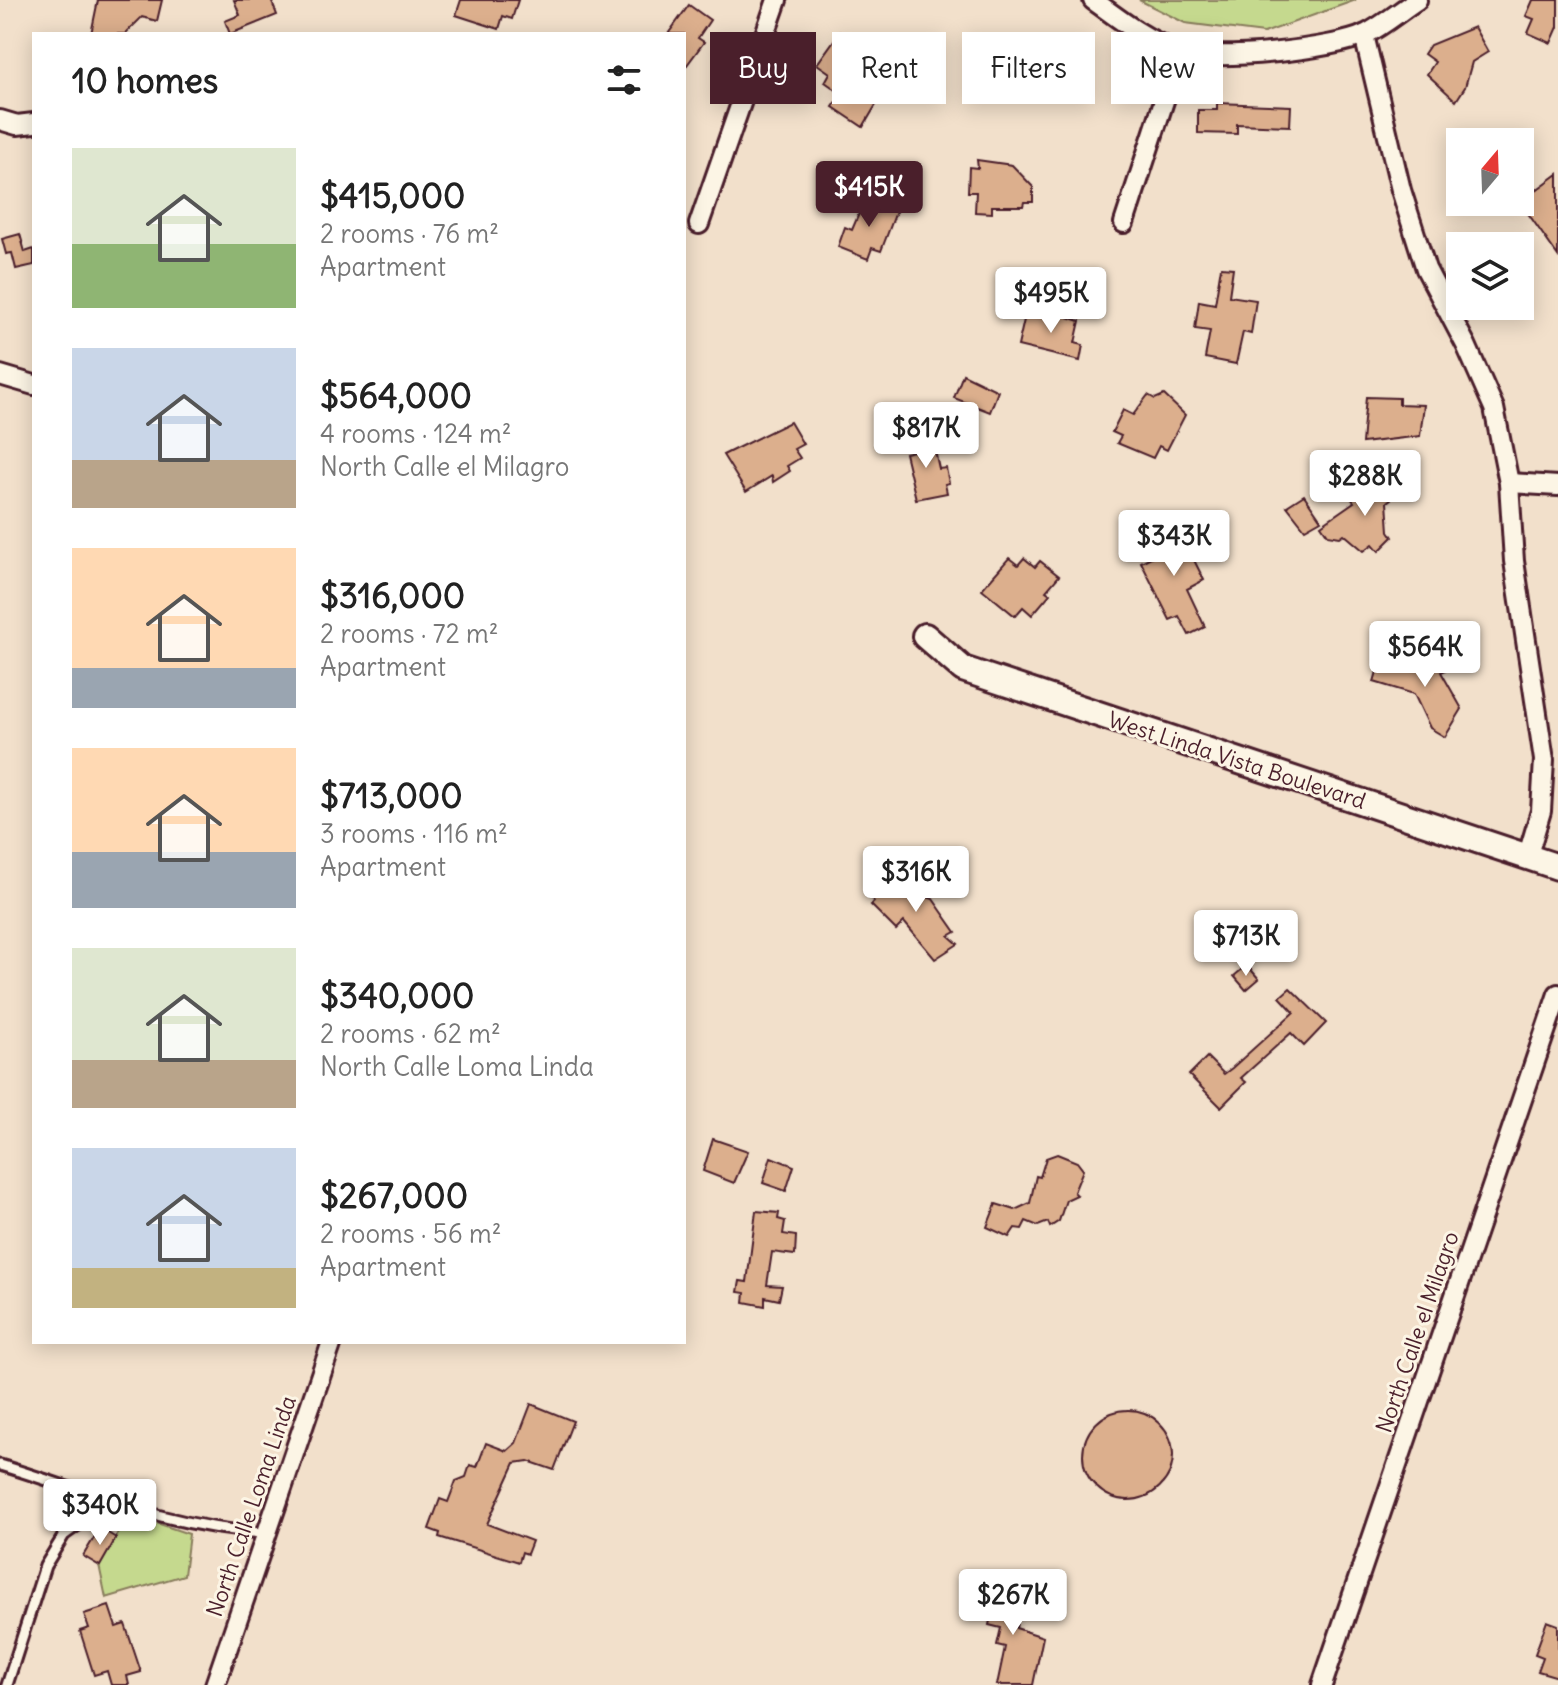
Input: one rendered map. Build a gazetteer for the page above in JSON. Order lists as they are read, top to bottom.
{
  "streets": {
    "street": ["West Linda Vista Boulevard", "North Calle el Milagro", "North Calle Loma Linda"]
  },
  "north": "top",
  "page": {
    "chip": [
      "Buy",
      "Rent",
      "Filters",
      "New"
    ],
    "heading": "10 homes",
    "list": [
      {
        "name": "$415,000",
        "note": "2 rooms · 76 m² · Apartment"
      },
      {
        "name": "$564,000",
        "note": "4 rooms · 124 m² · North Calle el Milagro"
      },
      {
        "name": "$316,000",
        "note": "2 rooms · 72 m² · Apartment"
      },
      {
        "name": "$713,000",
        "note": "3 rooms · 116 m² · Apartment"
      },
      {
        "name": "$340,000",
        "note": "2 rooms · 62 m² · North Calle Loma Linda"
      },
      {
        "name": "$267,000",
        "note": "2 rooms · 56 m² · Apartment"
      }
    ],
    "price": [
      "$415K",
      "$495K",
      "$817K",
      "$288K",
      "$343K",
      "$564K",
      "$316K",
      "$713K",
      "$340K",
      "$267K"
    ]
  }
}
